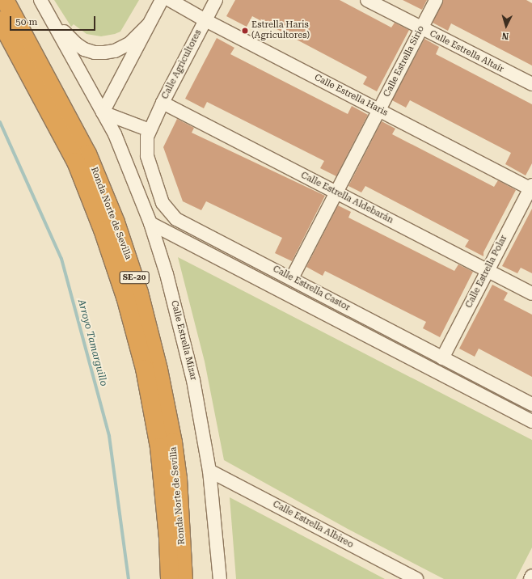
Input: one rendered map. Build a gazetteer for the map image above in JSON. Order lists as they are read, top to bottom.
{
  "streets": {
    "highway": ["Ronda Norte de Sevilla", "SE-20"],
    "street": [
      "Calle Estrella Altair",
      "Calle Estrella Sirio",
      "Calle Agricultores",
      "Calle Estrella Haris",
      "Calle Estrella Aldebarán",
      "Calle Estrella Polar",
      "Calle Estrella Castor",
      "Calle Estrella Mizar",
      "Calle Estrella Albireo"
    ]
  },
  "crossings": [
    ["Calle Estrella Altair", "Calle Estrella Sirio"],
    ["Calle Estrella Sirio", "Calle Estrella Haris"],
    ["Calle Estrella Sirio", "Calle Estrella Aldebarán"],
    ["Calle Estrella Sirio", "Calle Estrella Castor"],
    ["Calle Agricultores", "Calle Estrella Haris"],
    ["Calle Agricultores", "Calle Estrella Aldebarán"],
    ["Calle Agricultores", "Calle Estrella Castor"],
    ["Calle Estrella Haris", "Calle Estrella Polar"],
    ["Calle Estrella Aldebarán", "Calle Estrella Polar"],
    ["Calle Estrella Polar", "Calle Estrella Castor"],
    ["Calle Estrella Castor", "Calle Estrella Mizar"],
    ["Calle Estrella Mizar", "Calle Estrella Albireo"]
  ],
  "water": ["Arroyo Tamarguillo"],
  "places": ["Estrella Haris (Agricultores)"],
  "scale_bar": "50 m",
  "north": "bottom"
}
